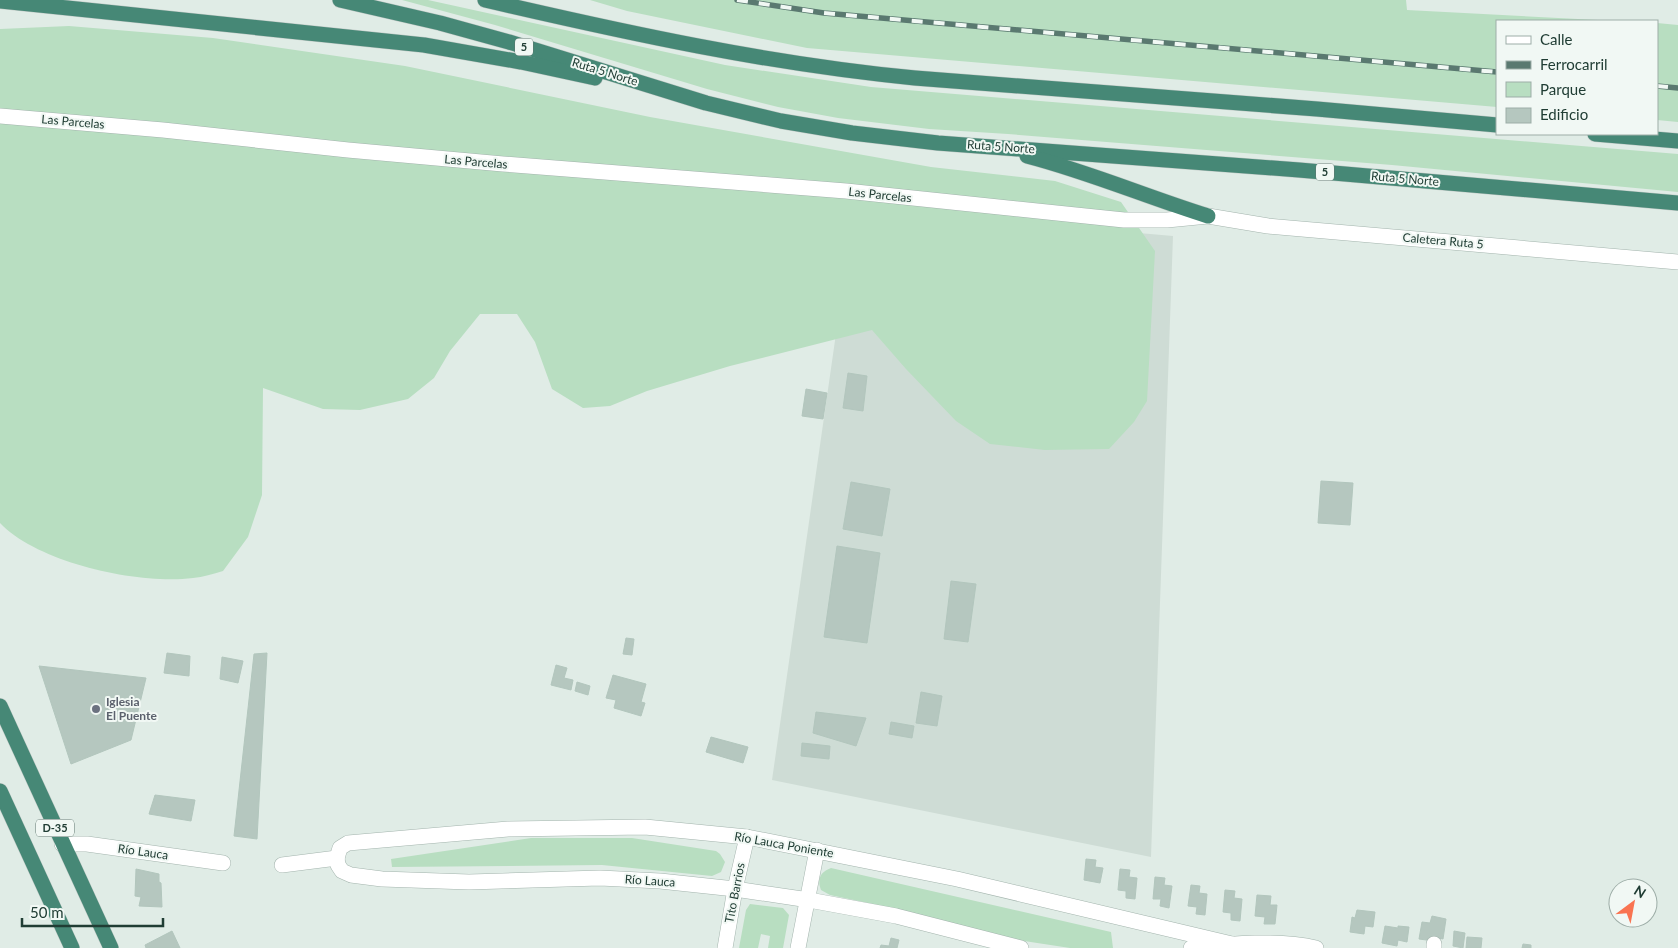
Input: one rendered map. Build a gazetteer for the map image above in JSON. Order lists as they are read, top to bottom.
{
  "streets": {
    "highway": ["5", "Ruta 5 Norte", "D-35"],
    "street": [
      "Las Parcelas",
      "Caletera Ruta 5",
      "Río Lauca Poniente",
      "Río Lauca",
      "Tito Barrios"
    ]
  },
  "crossings": [
    ["Las Parcelas", "Caletera Ruta 5"],
    ["D-35", "Río Lauca"],
    ["Río Lauca Poniente", "Río Lauca"],
    ["Río Lauca Poniente", "Tito Barrios"],
    ["Río Lauca", "Tito Barrios"]
  ],
  "places": ["Iglesia El Puente"],
  "legend": [
    "Calle",
    "Ferrocarril",
    "Parque",
    "Edificio"
  ],
  "scale_bar": "50 m",
  "north": "top right"
}
